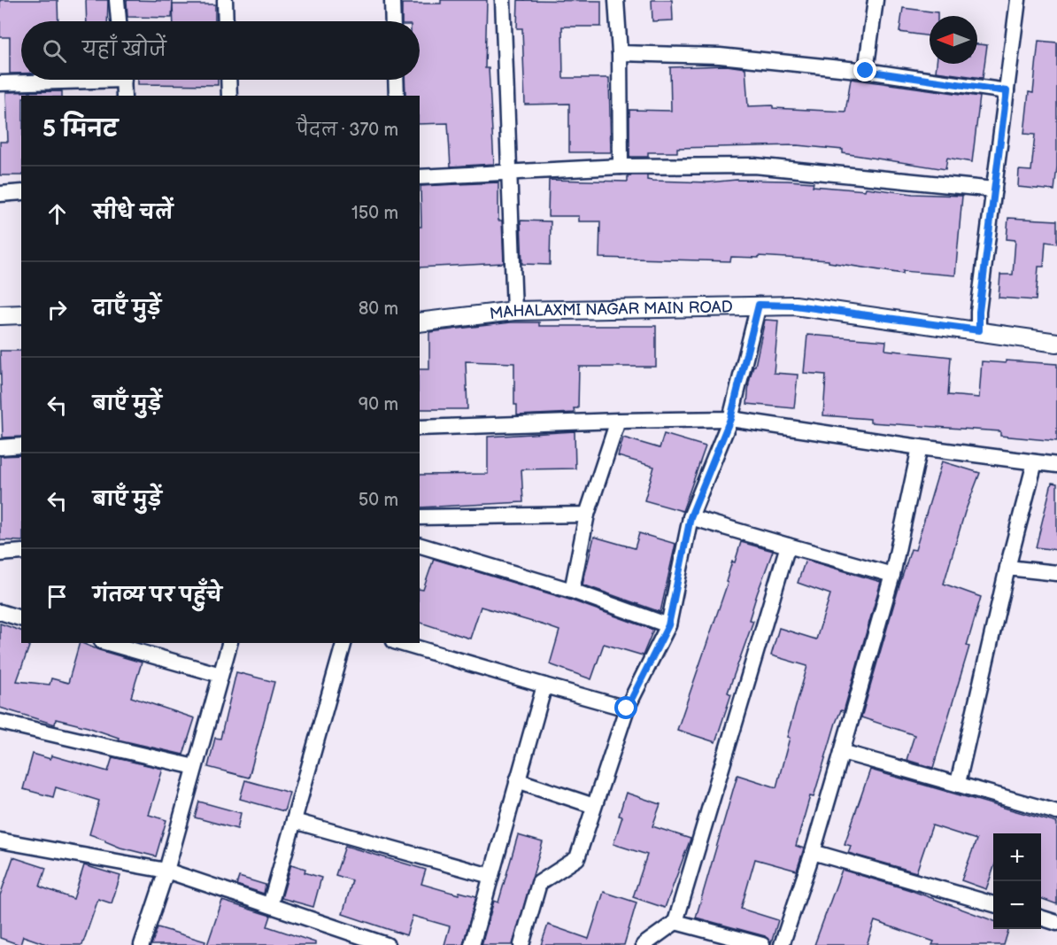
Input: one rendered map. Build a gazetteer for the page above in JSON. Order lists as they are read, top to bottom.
{
  "streets": {
    "street": ["MAHALAXMI NAGAR MAIN ROAD"]
  },
  "north": "left",
  "page": {
    "search": "यहाँ खोजें",
    "heading": ["5 मिनट", "पैदल · 370 m"],
    "list": [
      ["सीधे चलें", "150 m"],
      ["दाएँ मुड़ें", "80 m"],
      ["बाएँ मुड़ें", "90 m"],
      ["बाएँ मुड़ें", "50 m"],
      "गंतव्य पर पहुँचे"
    ],
    "map_buttons": ["+", "−"]
  }
}
